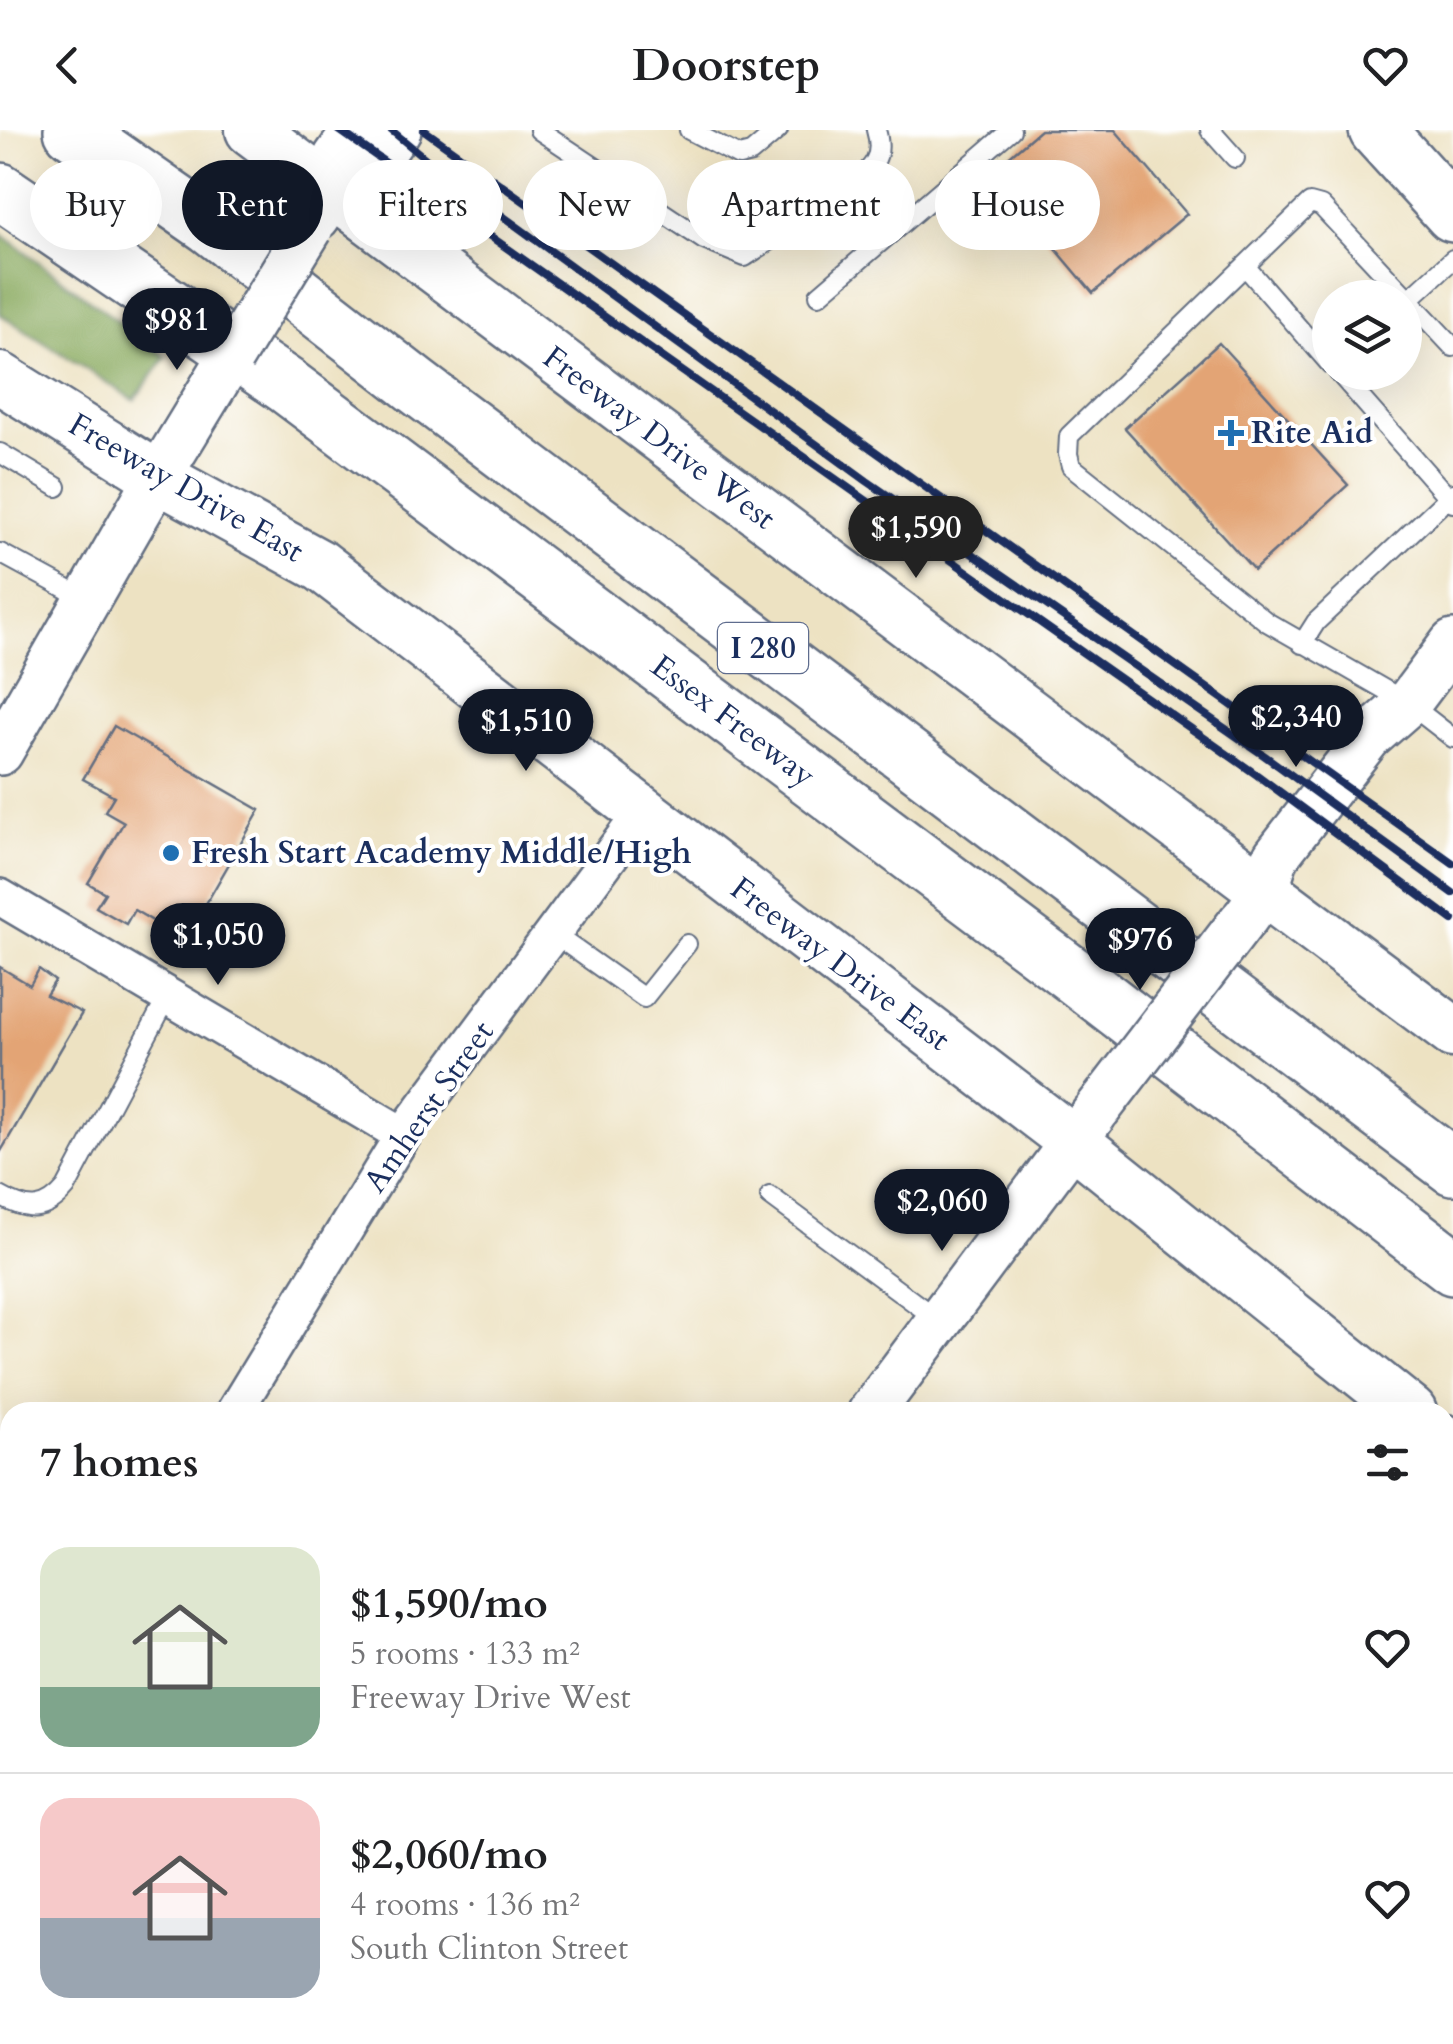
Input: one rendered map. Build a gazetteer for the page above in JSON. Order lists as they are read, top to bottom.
{
  "streets": {
    "main road": [
      "Freeway Drive West",
      "Freeway Drive East",
      "I 280",
      "Essex Freeway"
    ],
    "street": ["Amherst Street"]
  },
  "crossings": [
    ["Freeway Drive East", "Amherst Street"]
  ],
  "places": {
    "health": ["Rite Aid"],
    "other": ["Fresh Start Academy Middle/High"]
  },
  "page": {
    "header": "Doorstep",
    "chip": [
      "Buy",
      "Rent",
      "Filters",
      "New",
      "Apartment",
      "House"
    ],
    "price": [
      "$981",
      "$1,590",
      "$2,340",
      "$1,510",
      "$1,050",
      "$976",
      "$2,060"
    ],
    "heading": "7 homes",
    "list": [
      {
        "name": "$1,590/mo",
        "note": "5 rooms · 133 m² · Freeway Drive West"
      },
      {
        "name": "$2,060/mo",
        "note": "4 rooms · 136 m² · South Clinton Street"
      }
    ]
  }
}
